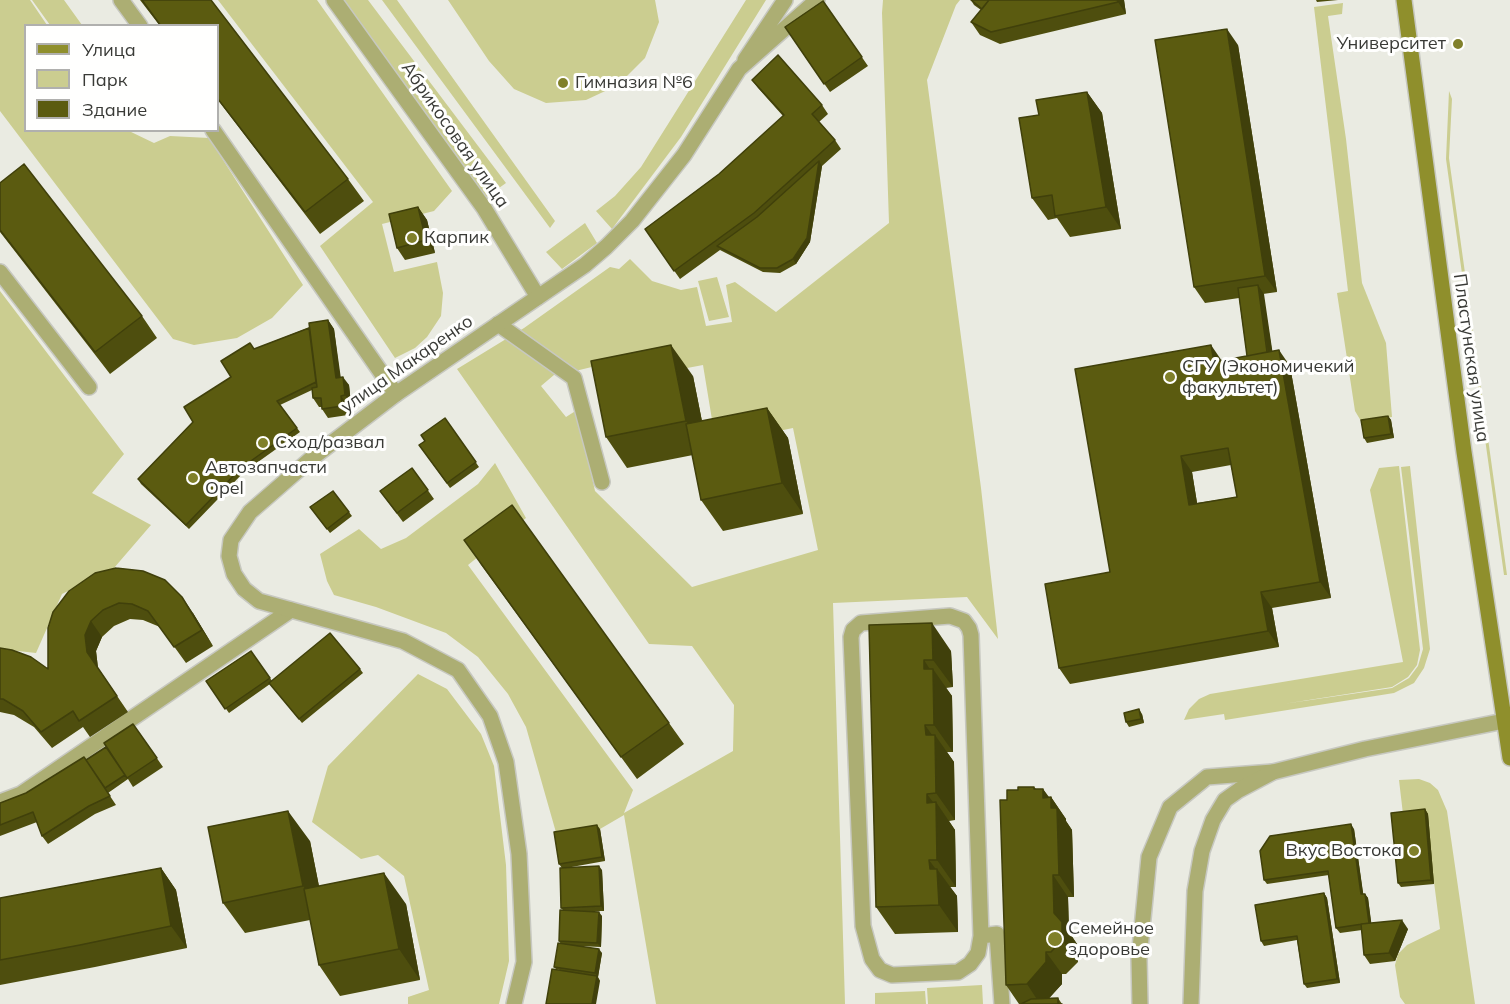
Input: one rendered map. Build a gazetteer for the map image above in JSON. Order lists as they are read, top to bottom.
{
  "streets": {
    "main road": ["Пластунская улица"],
    "street": ["Абрикосовая улица", "улица Макаренко"]
  },
  "crossings": [
    ["Абрикосовая улица", "улица Макаренко"]
  ],
  "places": [
    "Университет",
    "Гимназия №6",
    "Карпик",
    "СГУ (Экономичекий факультет)",
    "Сход/развал",
    "Автозапчасти Opel",
    "Вкус Востока",
    "Семейное здоровье"
  ],
  "legend": ["Улица", "Парк", "Здание"]
}
